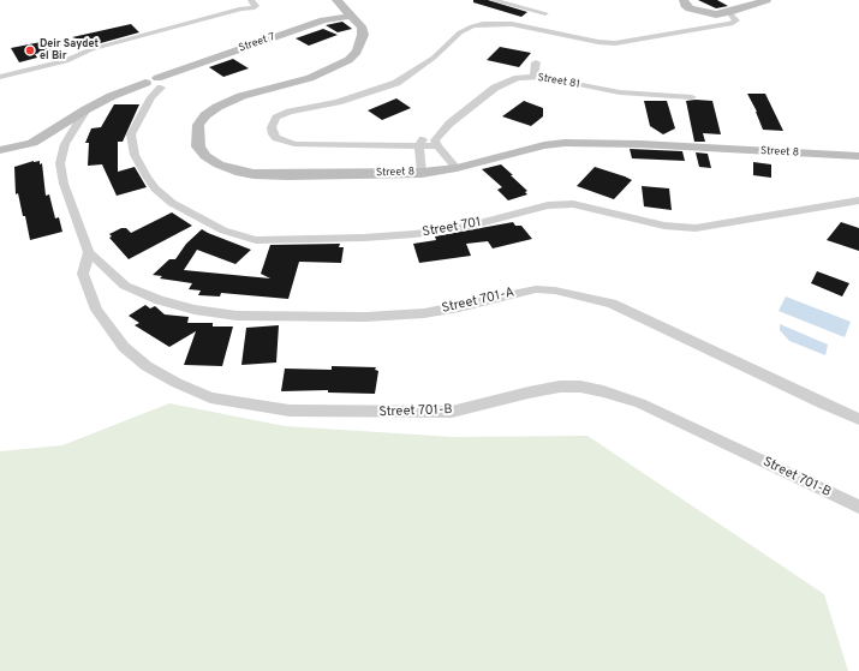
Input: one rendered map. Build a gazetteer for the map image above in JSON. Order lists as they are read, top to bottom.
{
  "streets": {
    "street": [
      "Street 7",
      "Street 81",
      "Street 8",
      "Street 701",
      "Street 701-A",
      "Street 701-B"
    ]
  },
  "crossings": [
    ["Street 7", "Street 8"],
    ["Street 7", "Street 701"],
    ["Street 701-A", "Street 701-B"]
  ],
  "places": ["Deir Saydet el Bir"]
}
